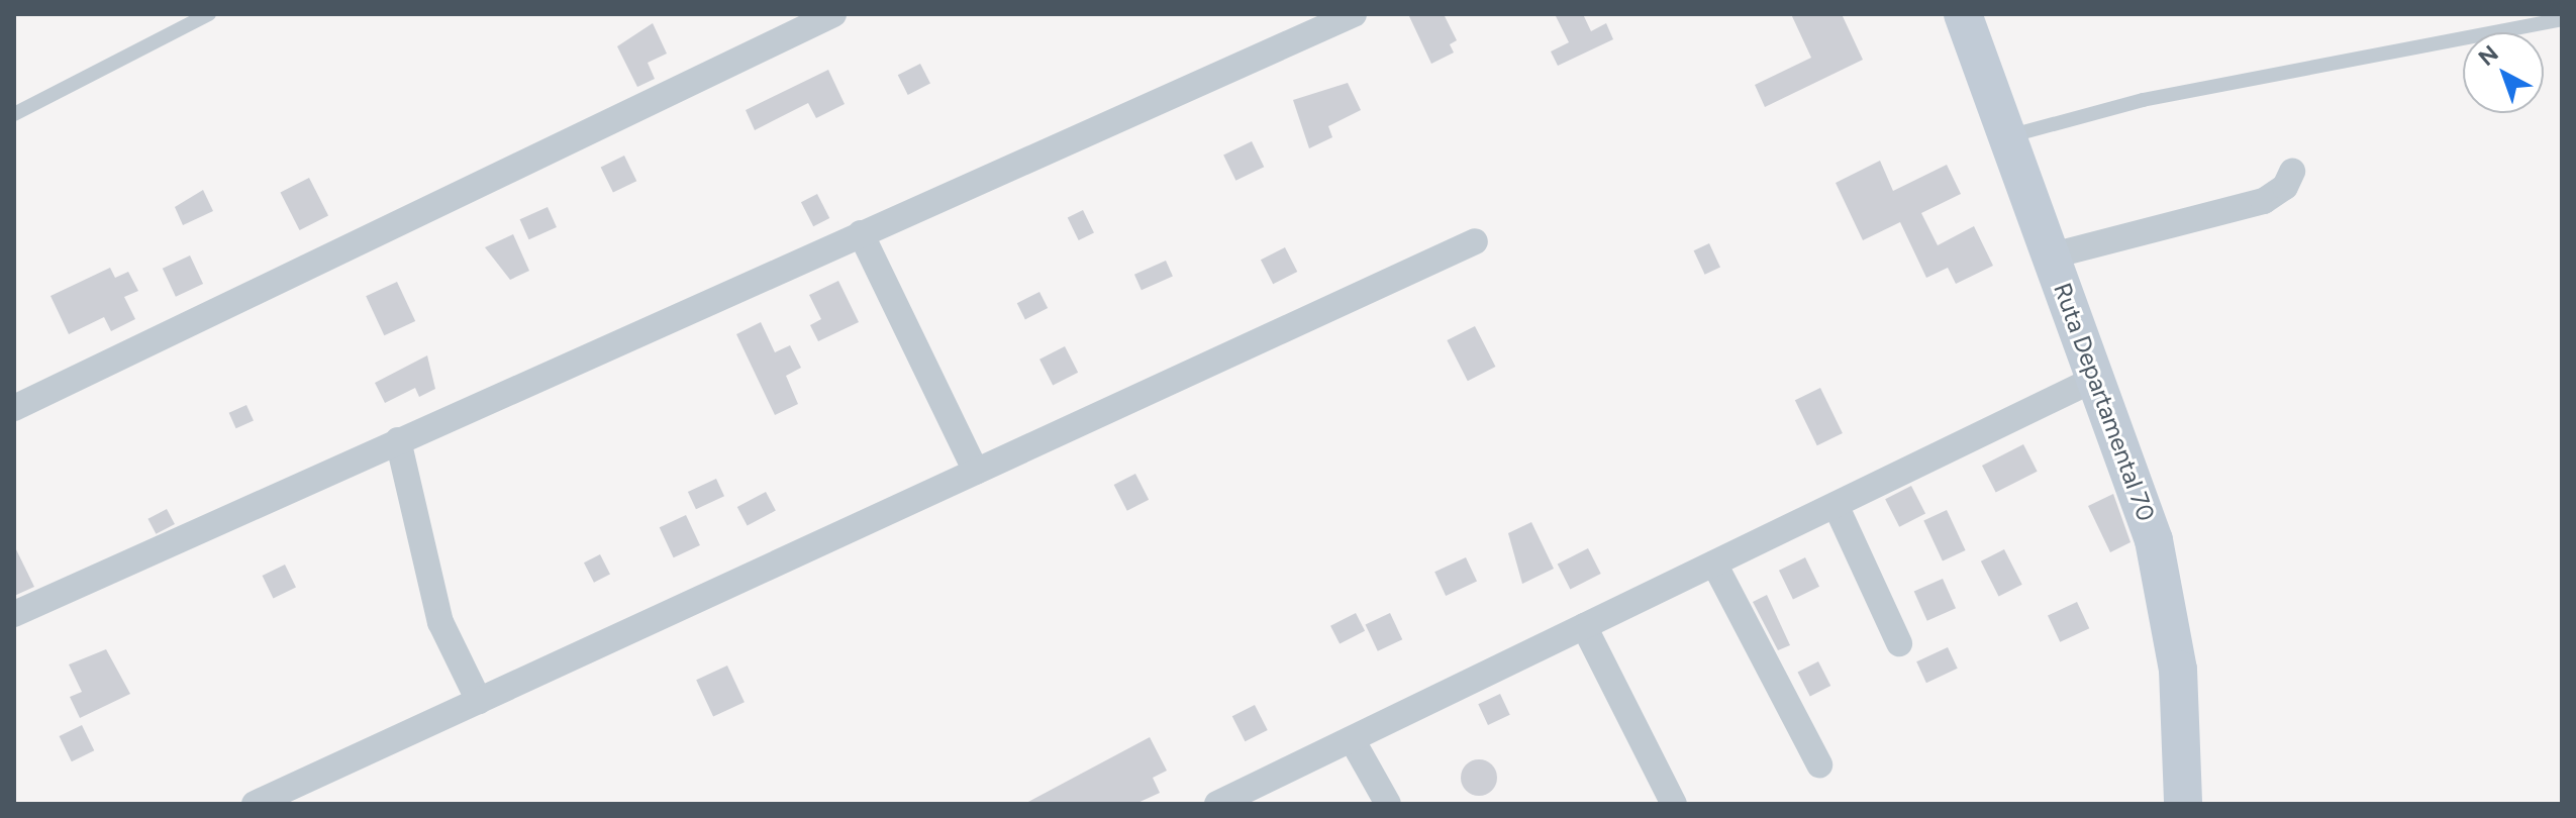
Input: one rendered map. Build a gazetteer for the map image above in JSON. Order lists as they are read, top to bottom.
{
  "streets": {
    "main road": ["Ruta Departamental 70"]
  },
  "north": "top left"
}
